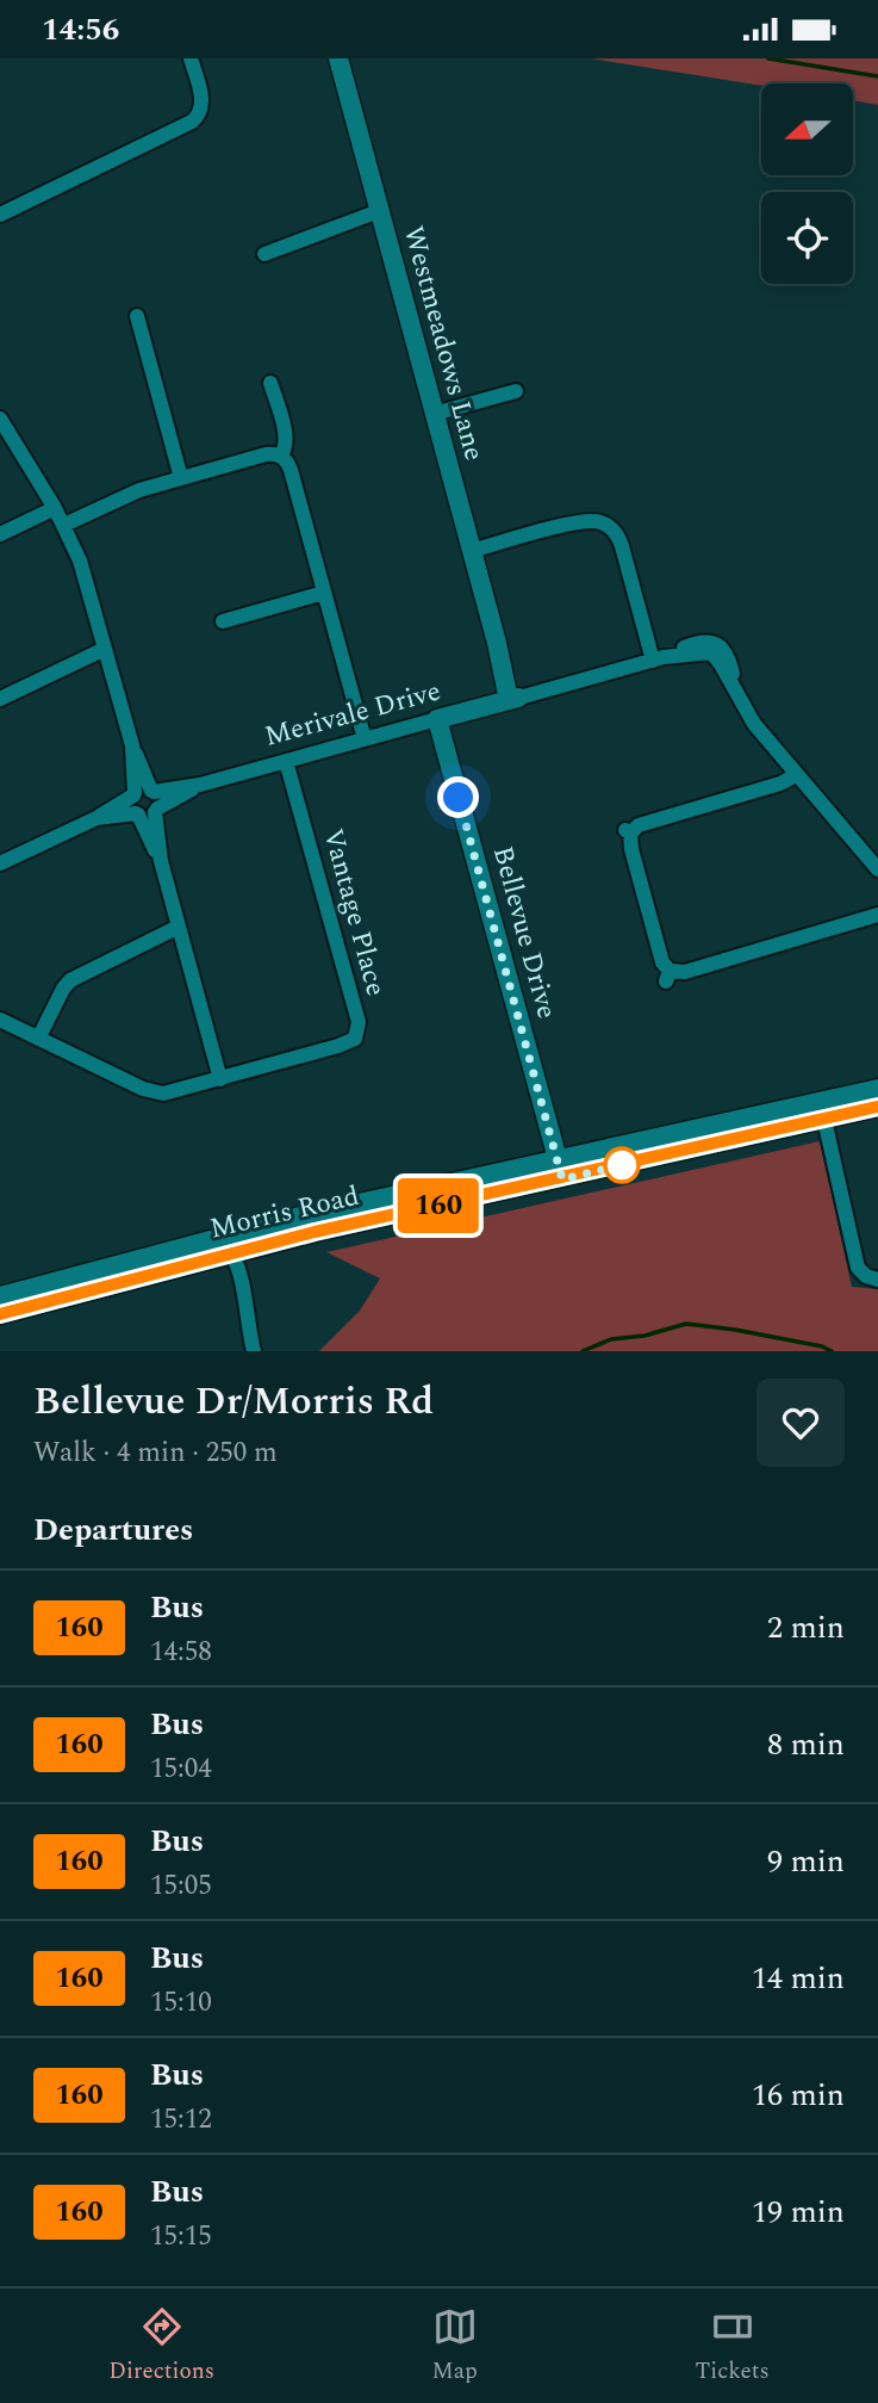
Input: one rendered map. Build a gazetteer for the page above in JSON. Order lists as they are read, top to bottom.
{
  "streets": {
    "street": [
      "Westmeadows Lane",
      "Merivale Drive",
      "Vantage Place",
      "Bellevue Drive",
      "Morris Road"
    ]
  },
  "crossings": [
    ["Westmeadows Lane", "Merivale Drive"],
    ["Merivale Drive", "Vantage Place"],
    ["Merivale Drive", "Bellevue Drive"],
    ["Bellevue Drive", "Morris Road"]
  ],
  "lines": ["bus line 160"],
  "north": "left",
  "page": {
    "status": "14:56",
    "on_map": "160",
    "heading": [
      ["Bellevue Dr/Morris Rd", "Walk · 4 min · 250 m"],
      "Departures"
    ],
    "list": [
      {
        "mark": "160",
        "name": "Bus",
        "note": "14:58",
        "value": "2 min"
      },
      {
        "mark": "160",
        "name": "Bus",
        "note": "15:04",
        "value": "8 min"
      },
      {
        "mark": "160",
        "name": "Bus",
        "note": "15:05",
        "value": "9 min"
      },
      {
        "mark": "160",
        "name": "Bus",
        "note": "15:10",
        "value": "14 min"
      },
      {
        "mark": "160",
        "name": "Bus",
        "note": "15:12",
        "value": "16 min"
      },
      {
        "mark": "160",
        "name": "Bus",
        "note": "15:15",
        "value": "19 min"
      }
    ],
    "tabs": ["Directions", "Map", "Tickets"]
  }
}
